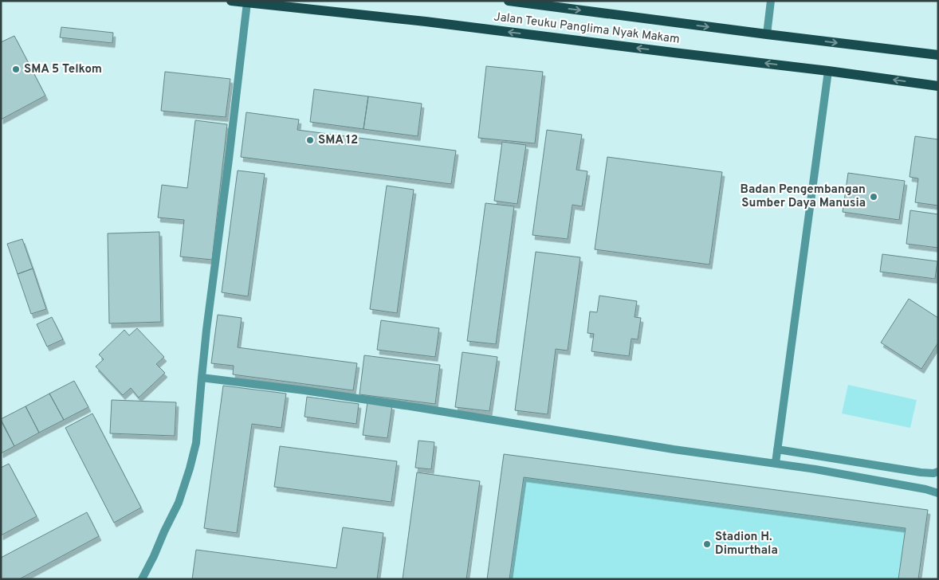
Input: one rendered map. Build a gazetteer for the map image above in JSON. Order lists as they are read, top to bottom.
{
  "streets": {
    "main road": ["Jalan Teuku Panglima Nyak Makam"]
  },
  "places": [
    "SMA 5 Telkom",
    "SMA 12",
    "Badan Pengembangan Sumber Daya Manusia",
    "Stadion H. Dimurthala"
  ]
}
